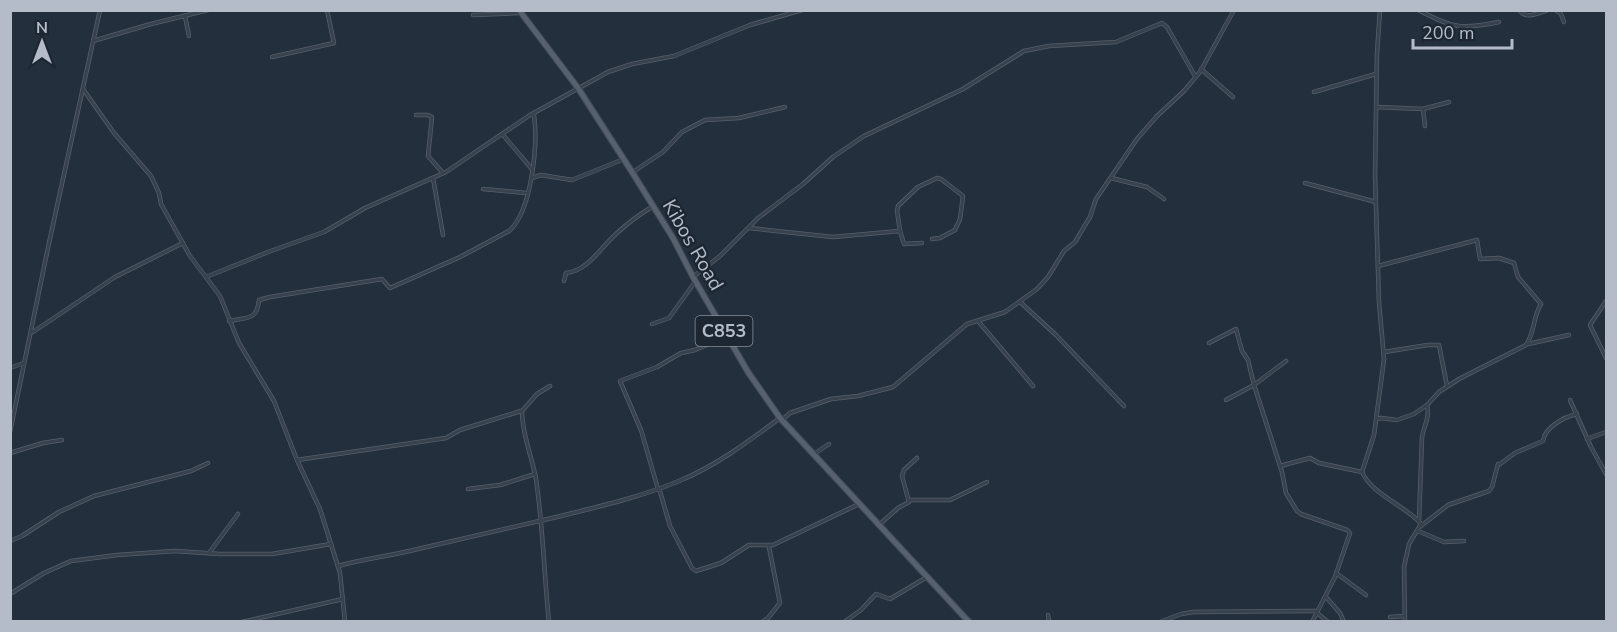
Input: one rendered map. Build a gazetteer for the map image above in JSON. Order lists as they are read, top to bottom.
{
  "streets": {
    "main road": ["Kibos Road", "C853"]
  },
  "scale_bar": "200 m",
  "north": "top"
}
